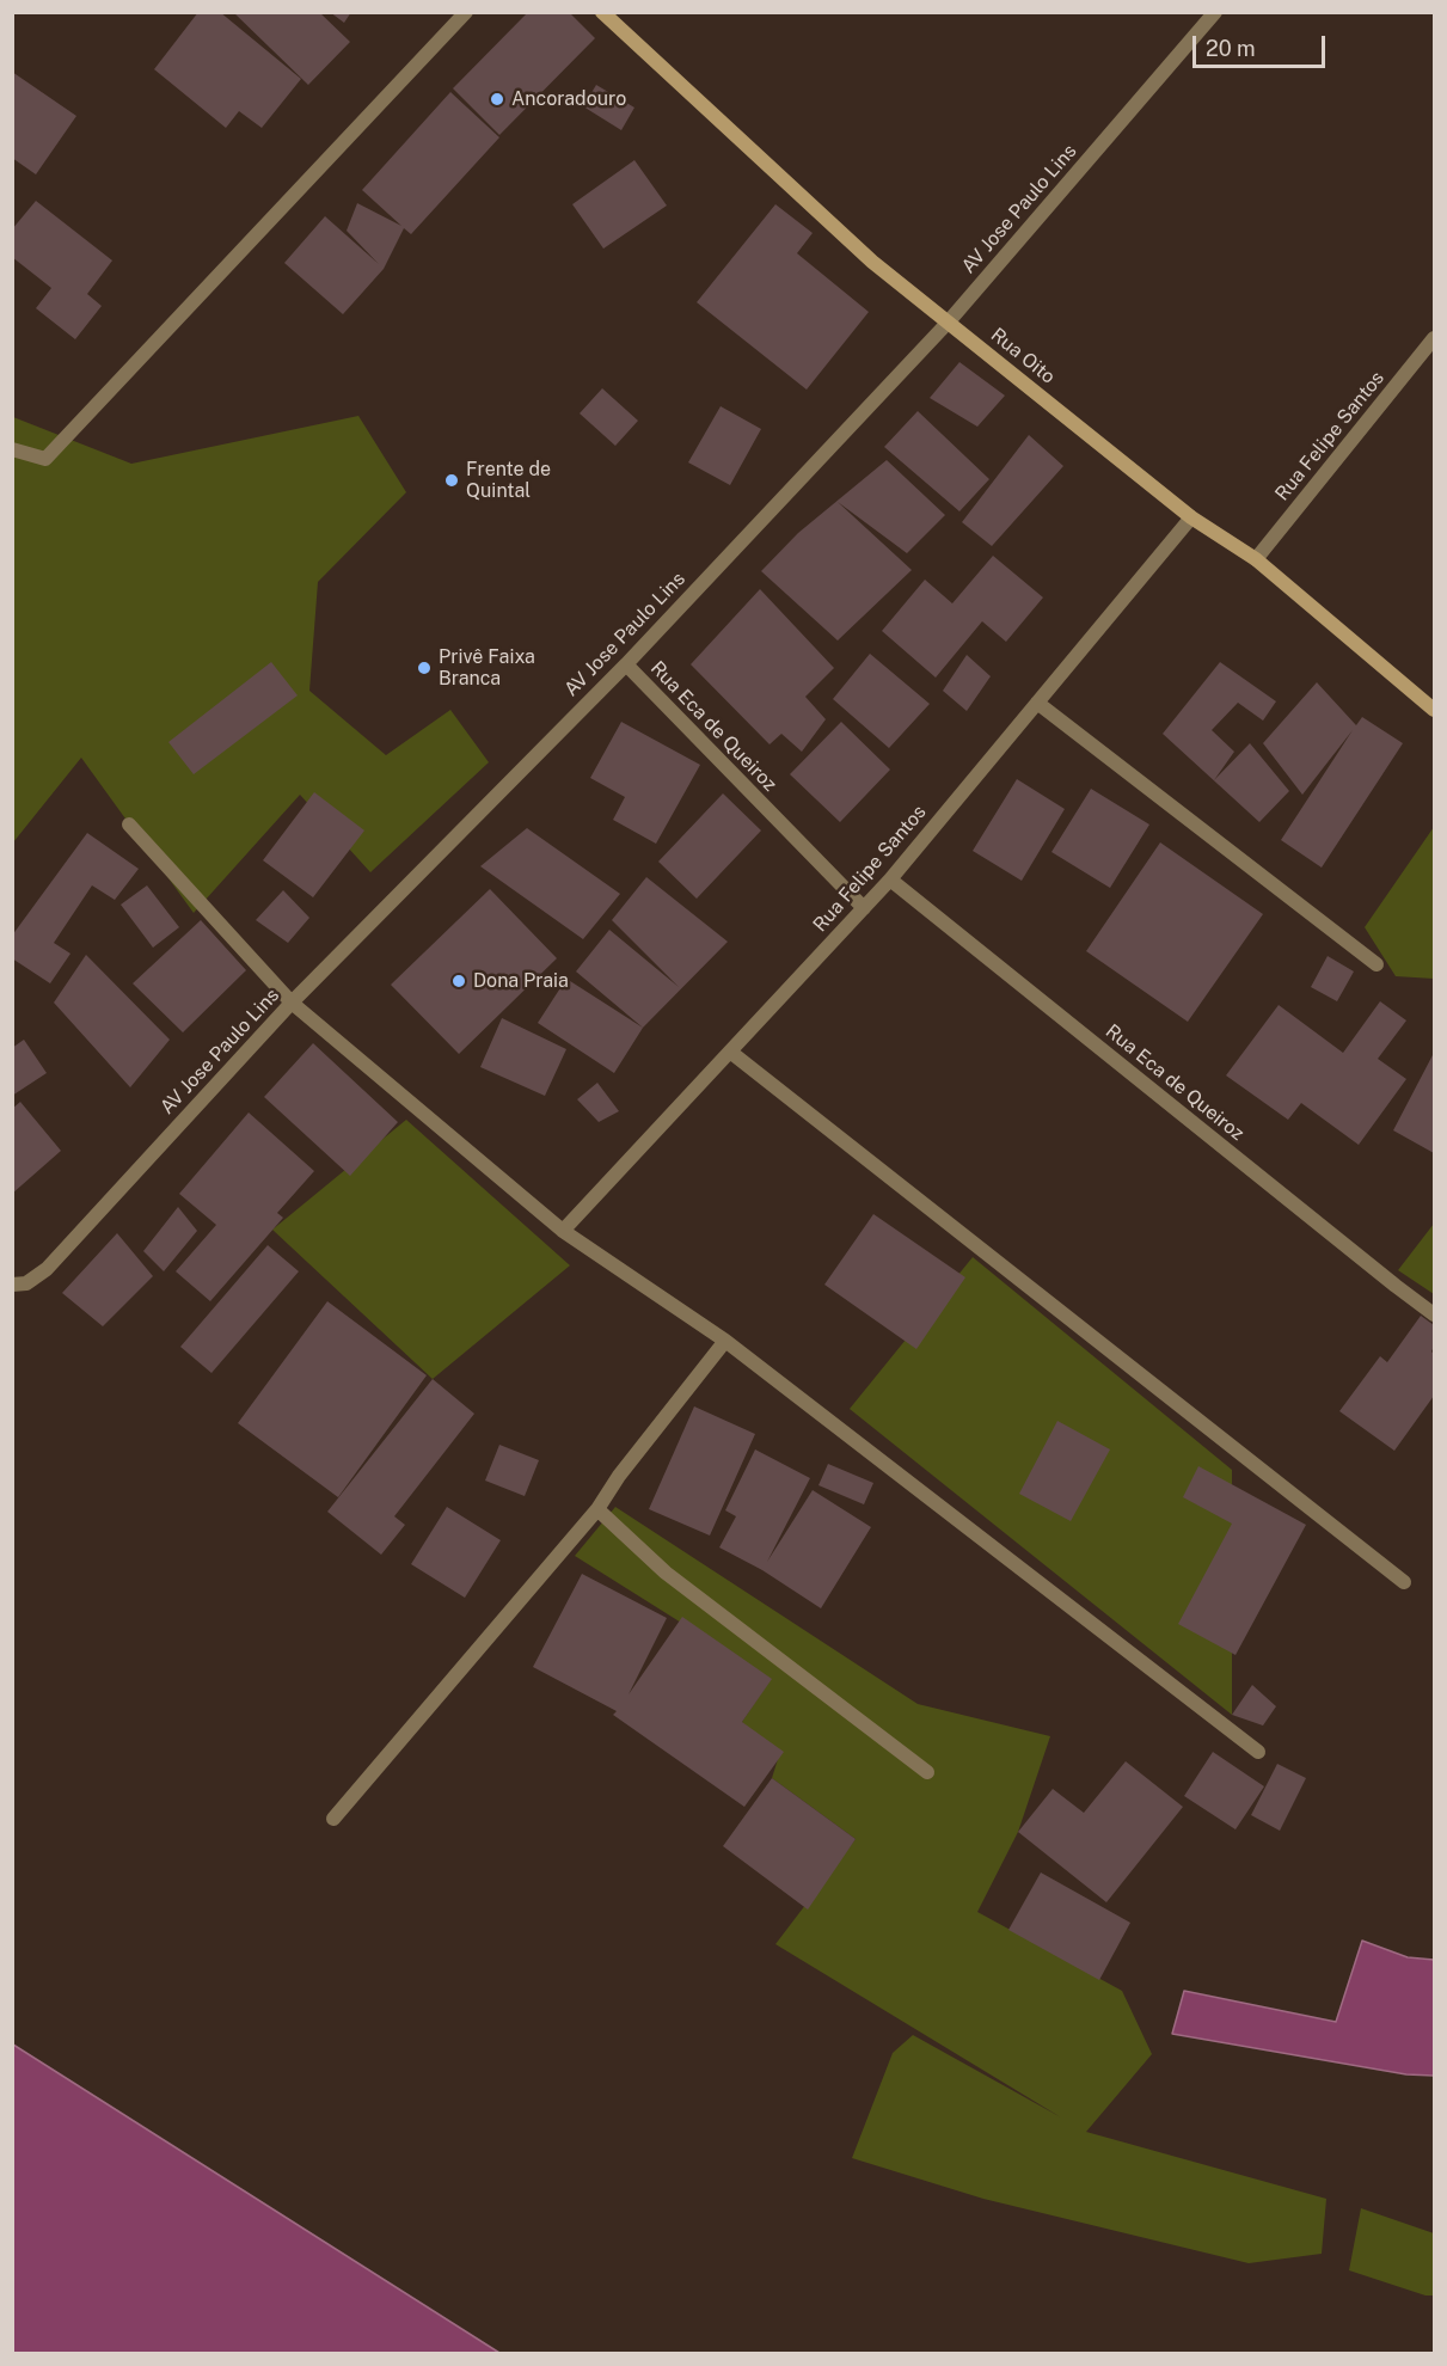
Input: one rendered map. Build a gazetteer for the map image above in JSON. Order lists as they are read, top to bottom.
{
  "streets": {
    "main road": ["Rua Oito"],
    "street": ["AV Jose Paulo Lins", "Rua Felipe Santos", "Rua Eca de Queiroz"]
  },
  "crossings": [
    ["AV Jose Paulo Lins", "Rua Oito"],
    ["AV Jose Paulo Lins", "Rua Eca de Queiroz"],
    ["Rua Oito", "Rua Felipe Santos"],
    ["Rua Felipe Santos", "Rua Eca de Queiroz"]
  ],
  "places": [
    "Ancoradouro",
    "Frente de Quintal",
    "Privê Faixa Branca",
    "Dona Praia"
  ],
  "scale_bar": "20 m"
}
